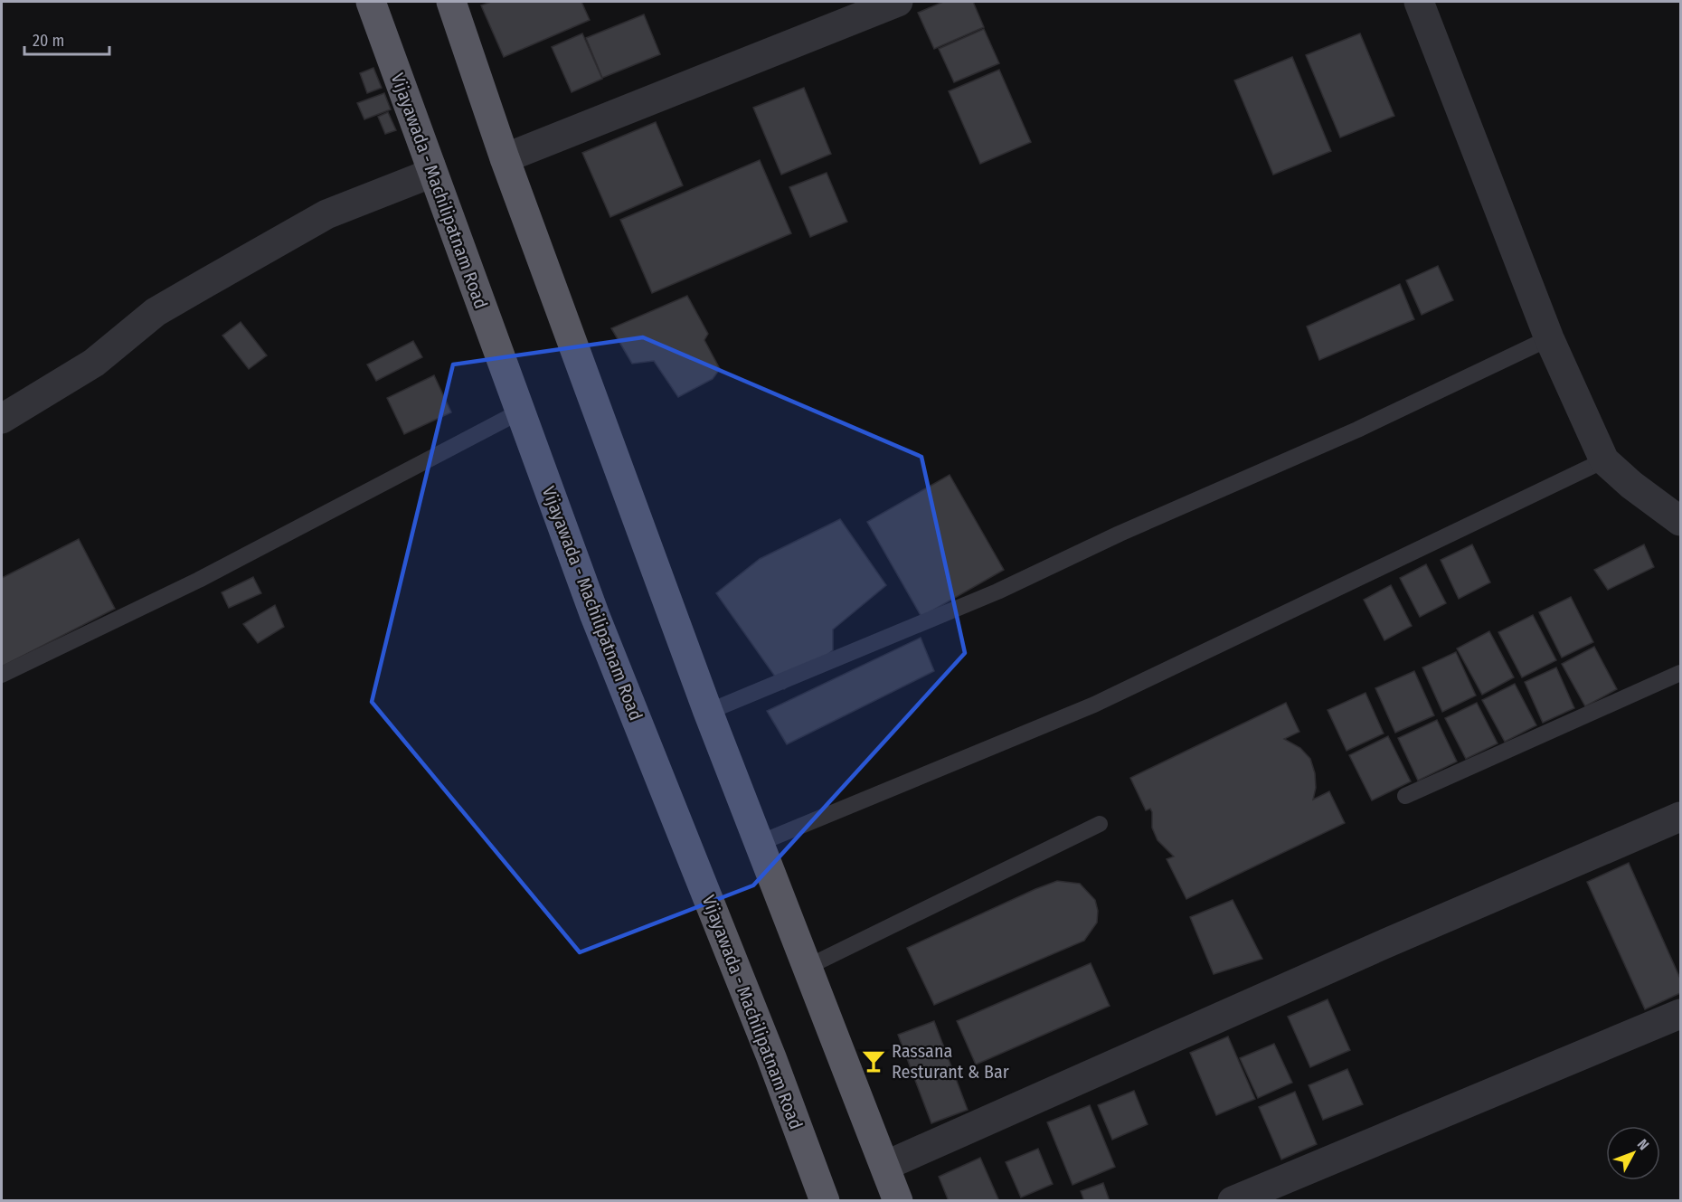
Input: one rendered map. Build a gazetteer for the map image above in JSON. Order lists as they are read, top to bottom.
{
  "streets": {
    "highway": ["Vijayawada - Machilipatnam Road"]
  },
  "places": {
    "bar": ["Rassana Resturant & Bar"]
  },
  "scale_bar": "20 m",
  "north": "top right"
}
